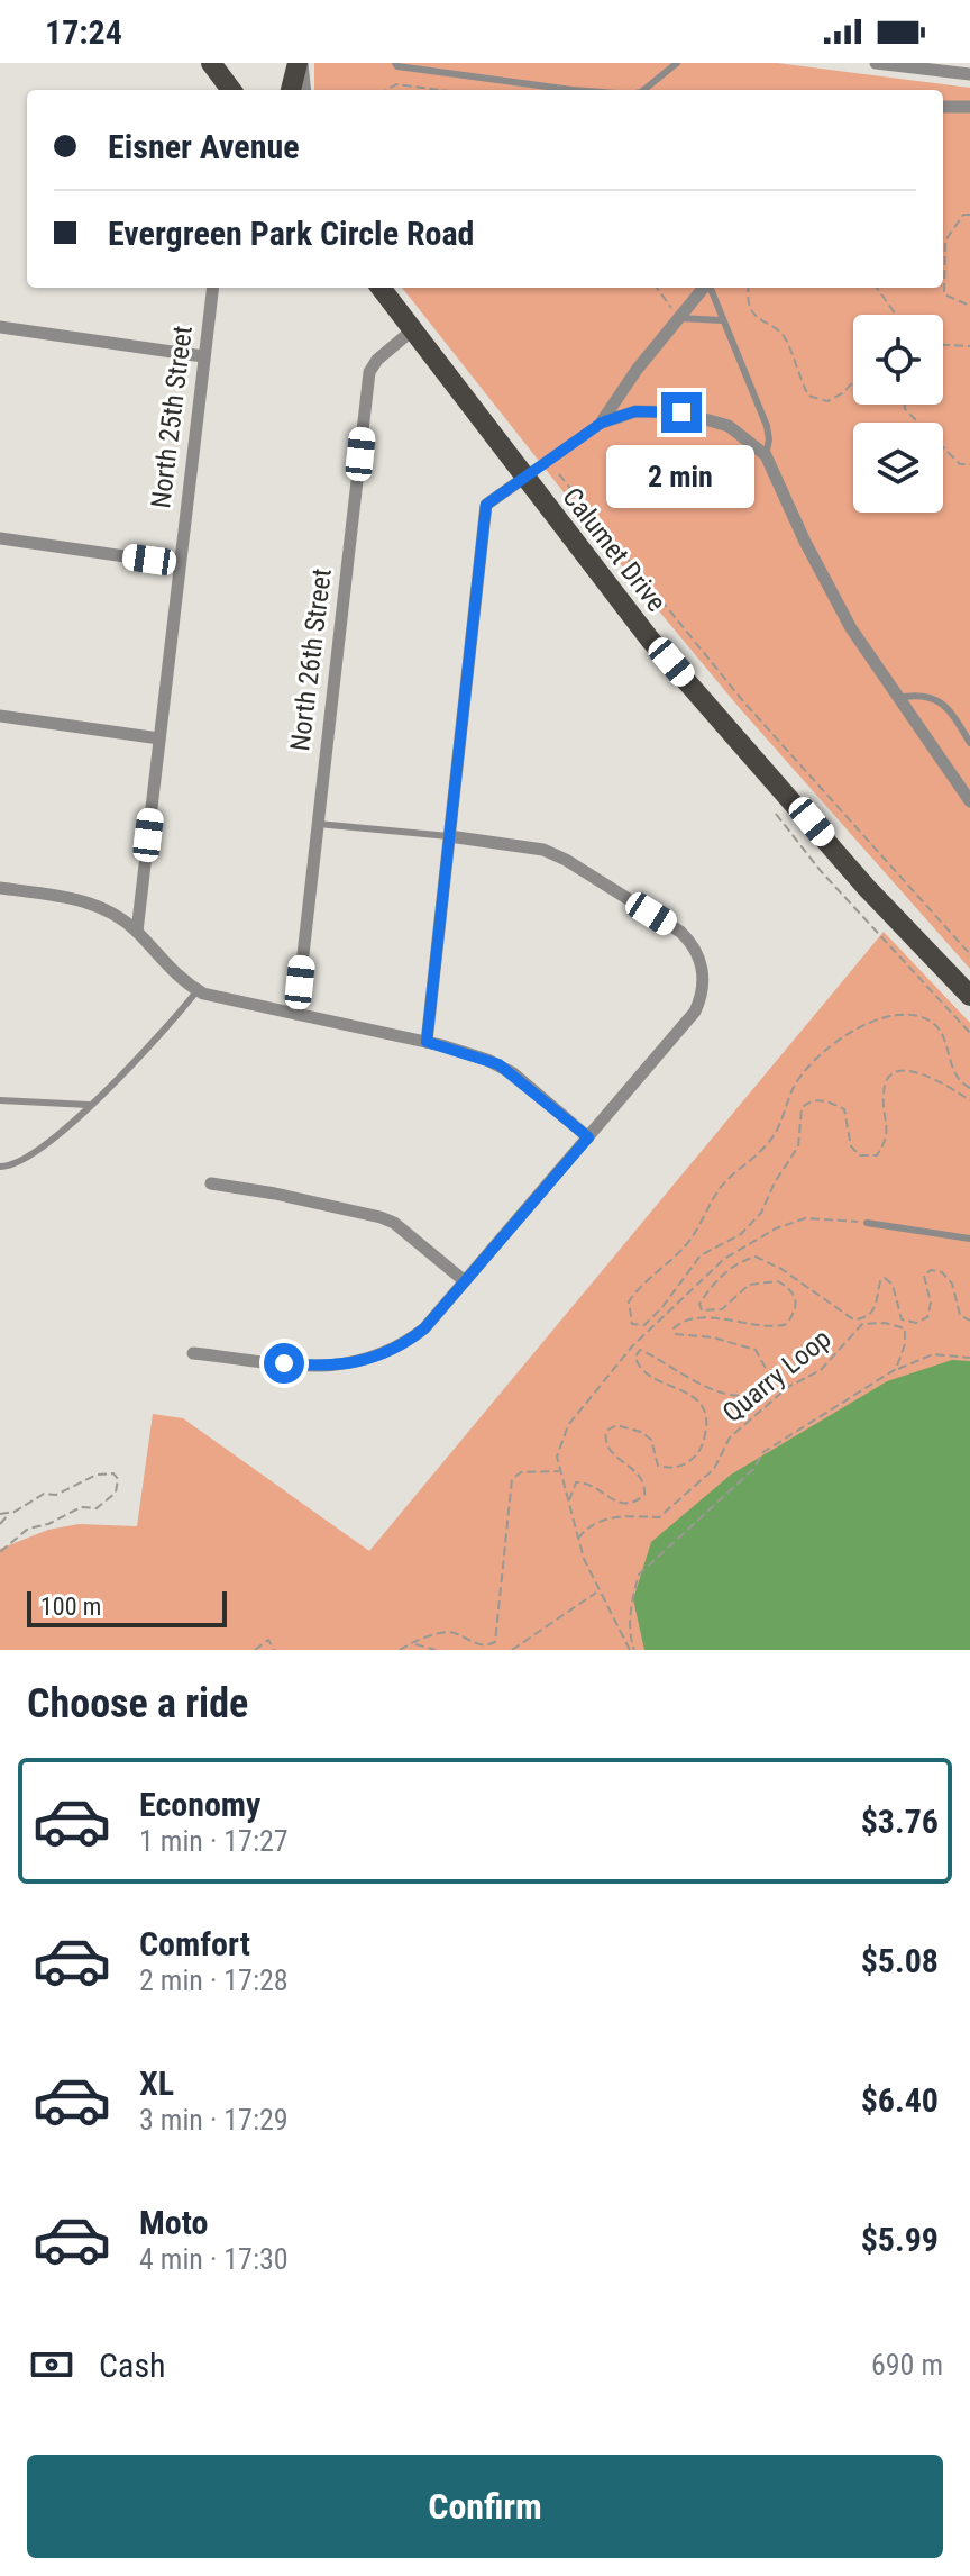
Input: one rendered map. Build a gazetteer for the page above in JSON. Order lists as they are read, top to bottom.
{
  "streets": {
    "main road": ["Calumet Drive"],
    "street": ["North 25th Street", "North 26th Street"],
    "path": ["Quarry Loop"]
  },
  "crossings": [
    ["Calumet Drive", "North 26th Street"]
  ],
  "scale_bar": "100 m",
  "page": {
    "status": "17:24",
    "banner": ["Eisner Avenue", "Evergreen Park Circle Road"],
    "bubble": "2 min",
    "scale": "100 m",
    "heading": "Choose a ride",
    "list": [
      {
        "name": "Economy",
        "note": "1 min · 17:27",
        "value": "$3.76"
      },
      {
        "name": "Comfort",
        "note": "2 min · 17:28",
        "value": "$5.08"
      },
      {
        "name": "XL",
        "note": "3 min · 17:29",
        "value": "$6.40"
      },
      {
        "name": "Moto",
        "note": "4 min · 17:30",
        "value": "$5.99"
      }
    ],
    "pay": ["Cash", "690 m"],
    "buttons": "Confirm"
  }
}
